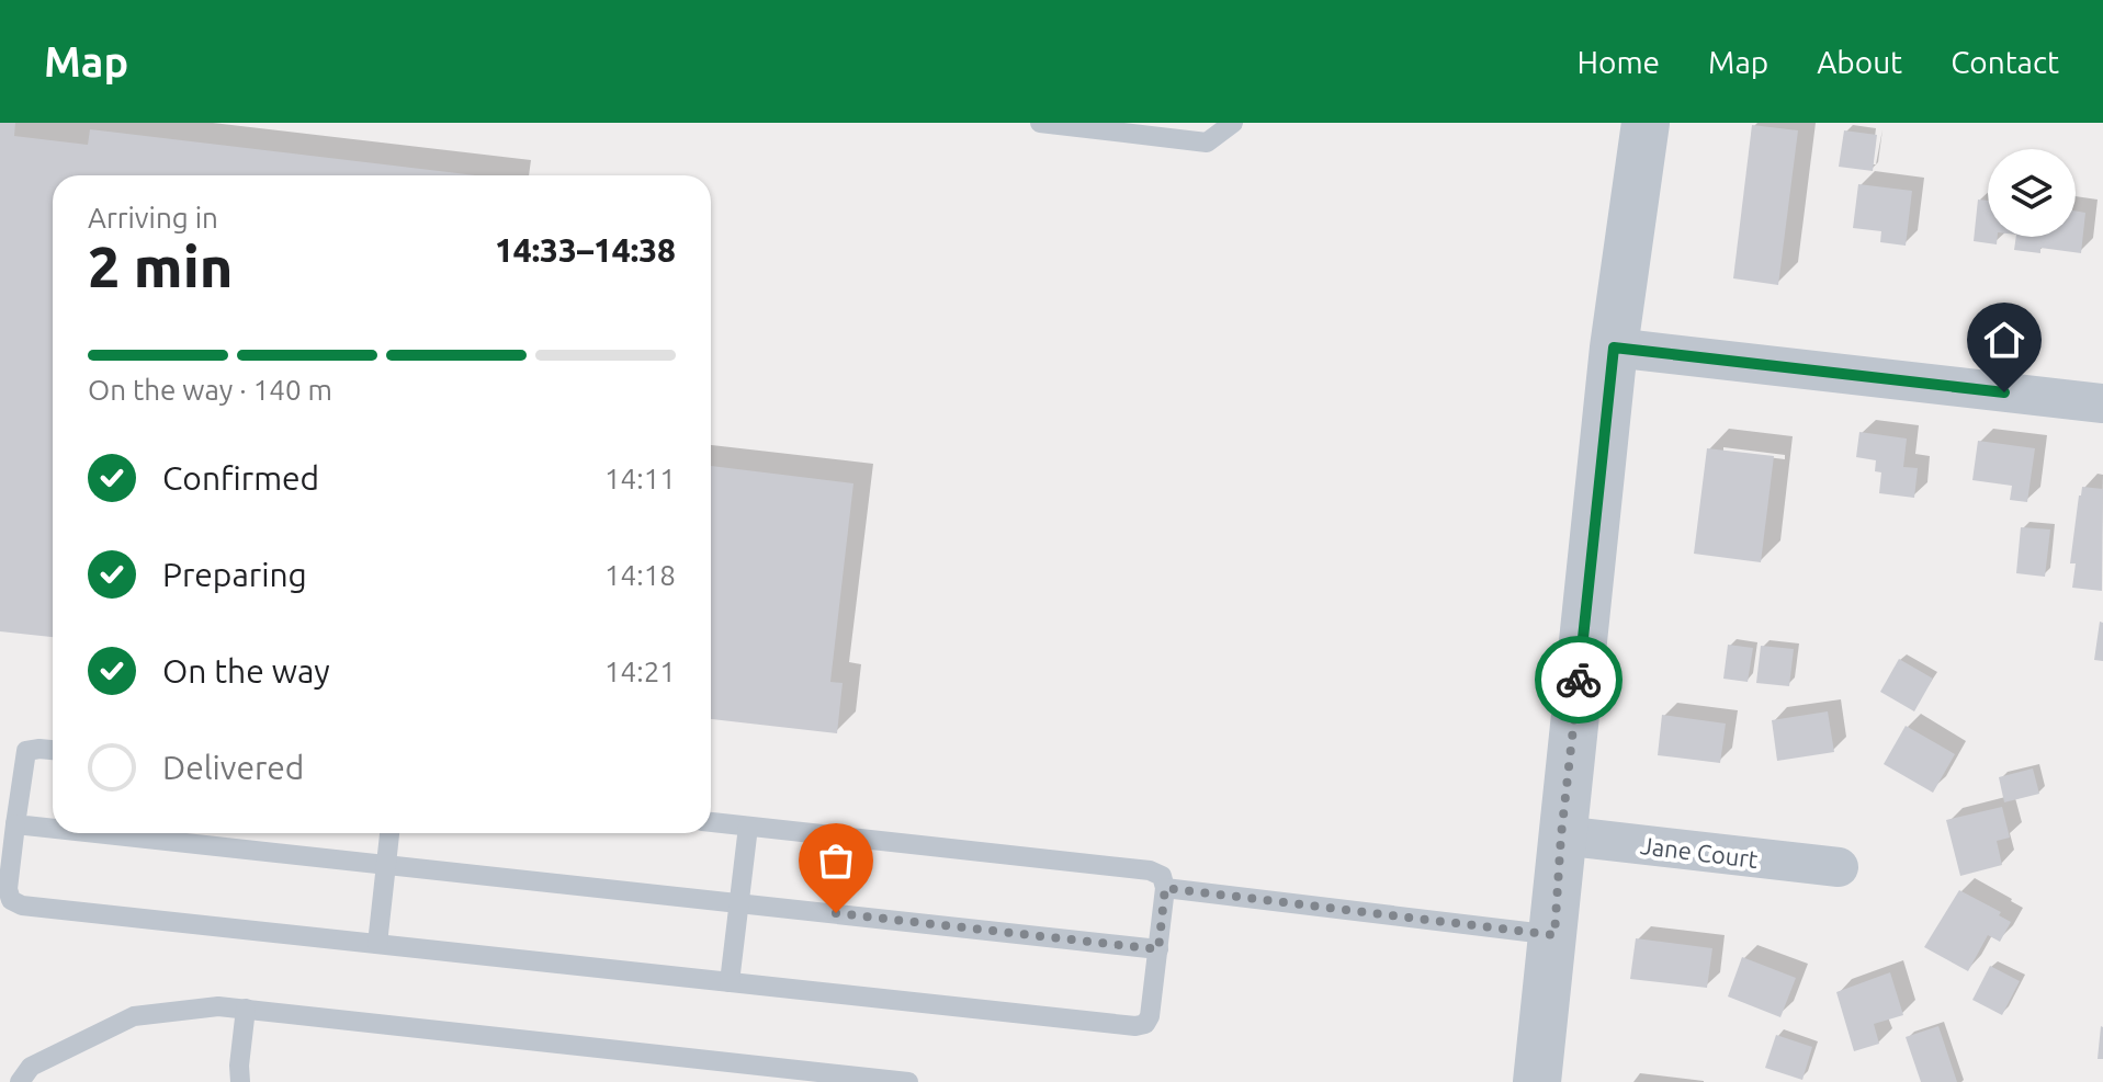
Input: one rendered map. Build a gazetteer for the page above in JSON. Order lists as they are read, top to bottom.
{
  "streets": {
    "street": ["Jane Court"]
  },
  "page": {
    "header": "Map",
    "nav": [
      "Home",
      "Map",
      "About",
      "Contact"
    ],
    "heading": ["2 min", "Arriving in", "14:33–14:38"],
    "bar": "On the way · 140 m",
    "list": [
      ["Confirmed", "14:11"],
      ["Preparing", "14:18"],
      ["On the way", "14:21"],
      "Delivered"
    ]
  }
}
